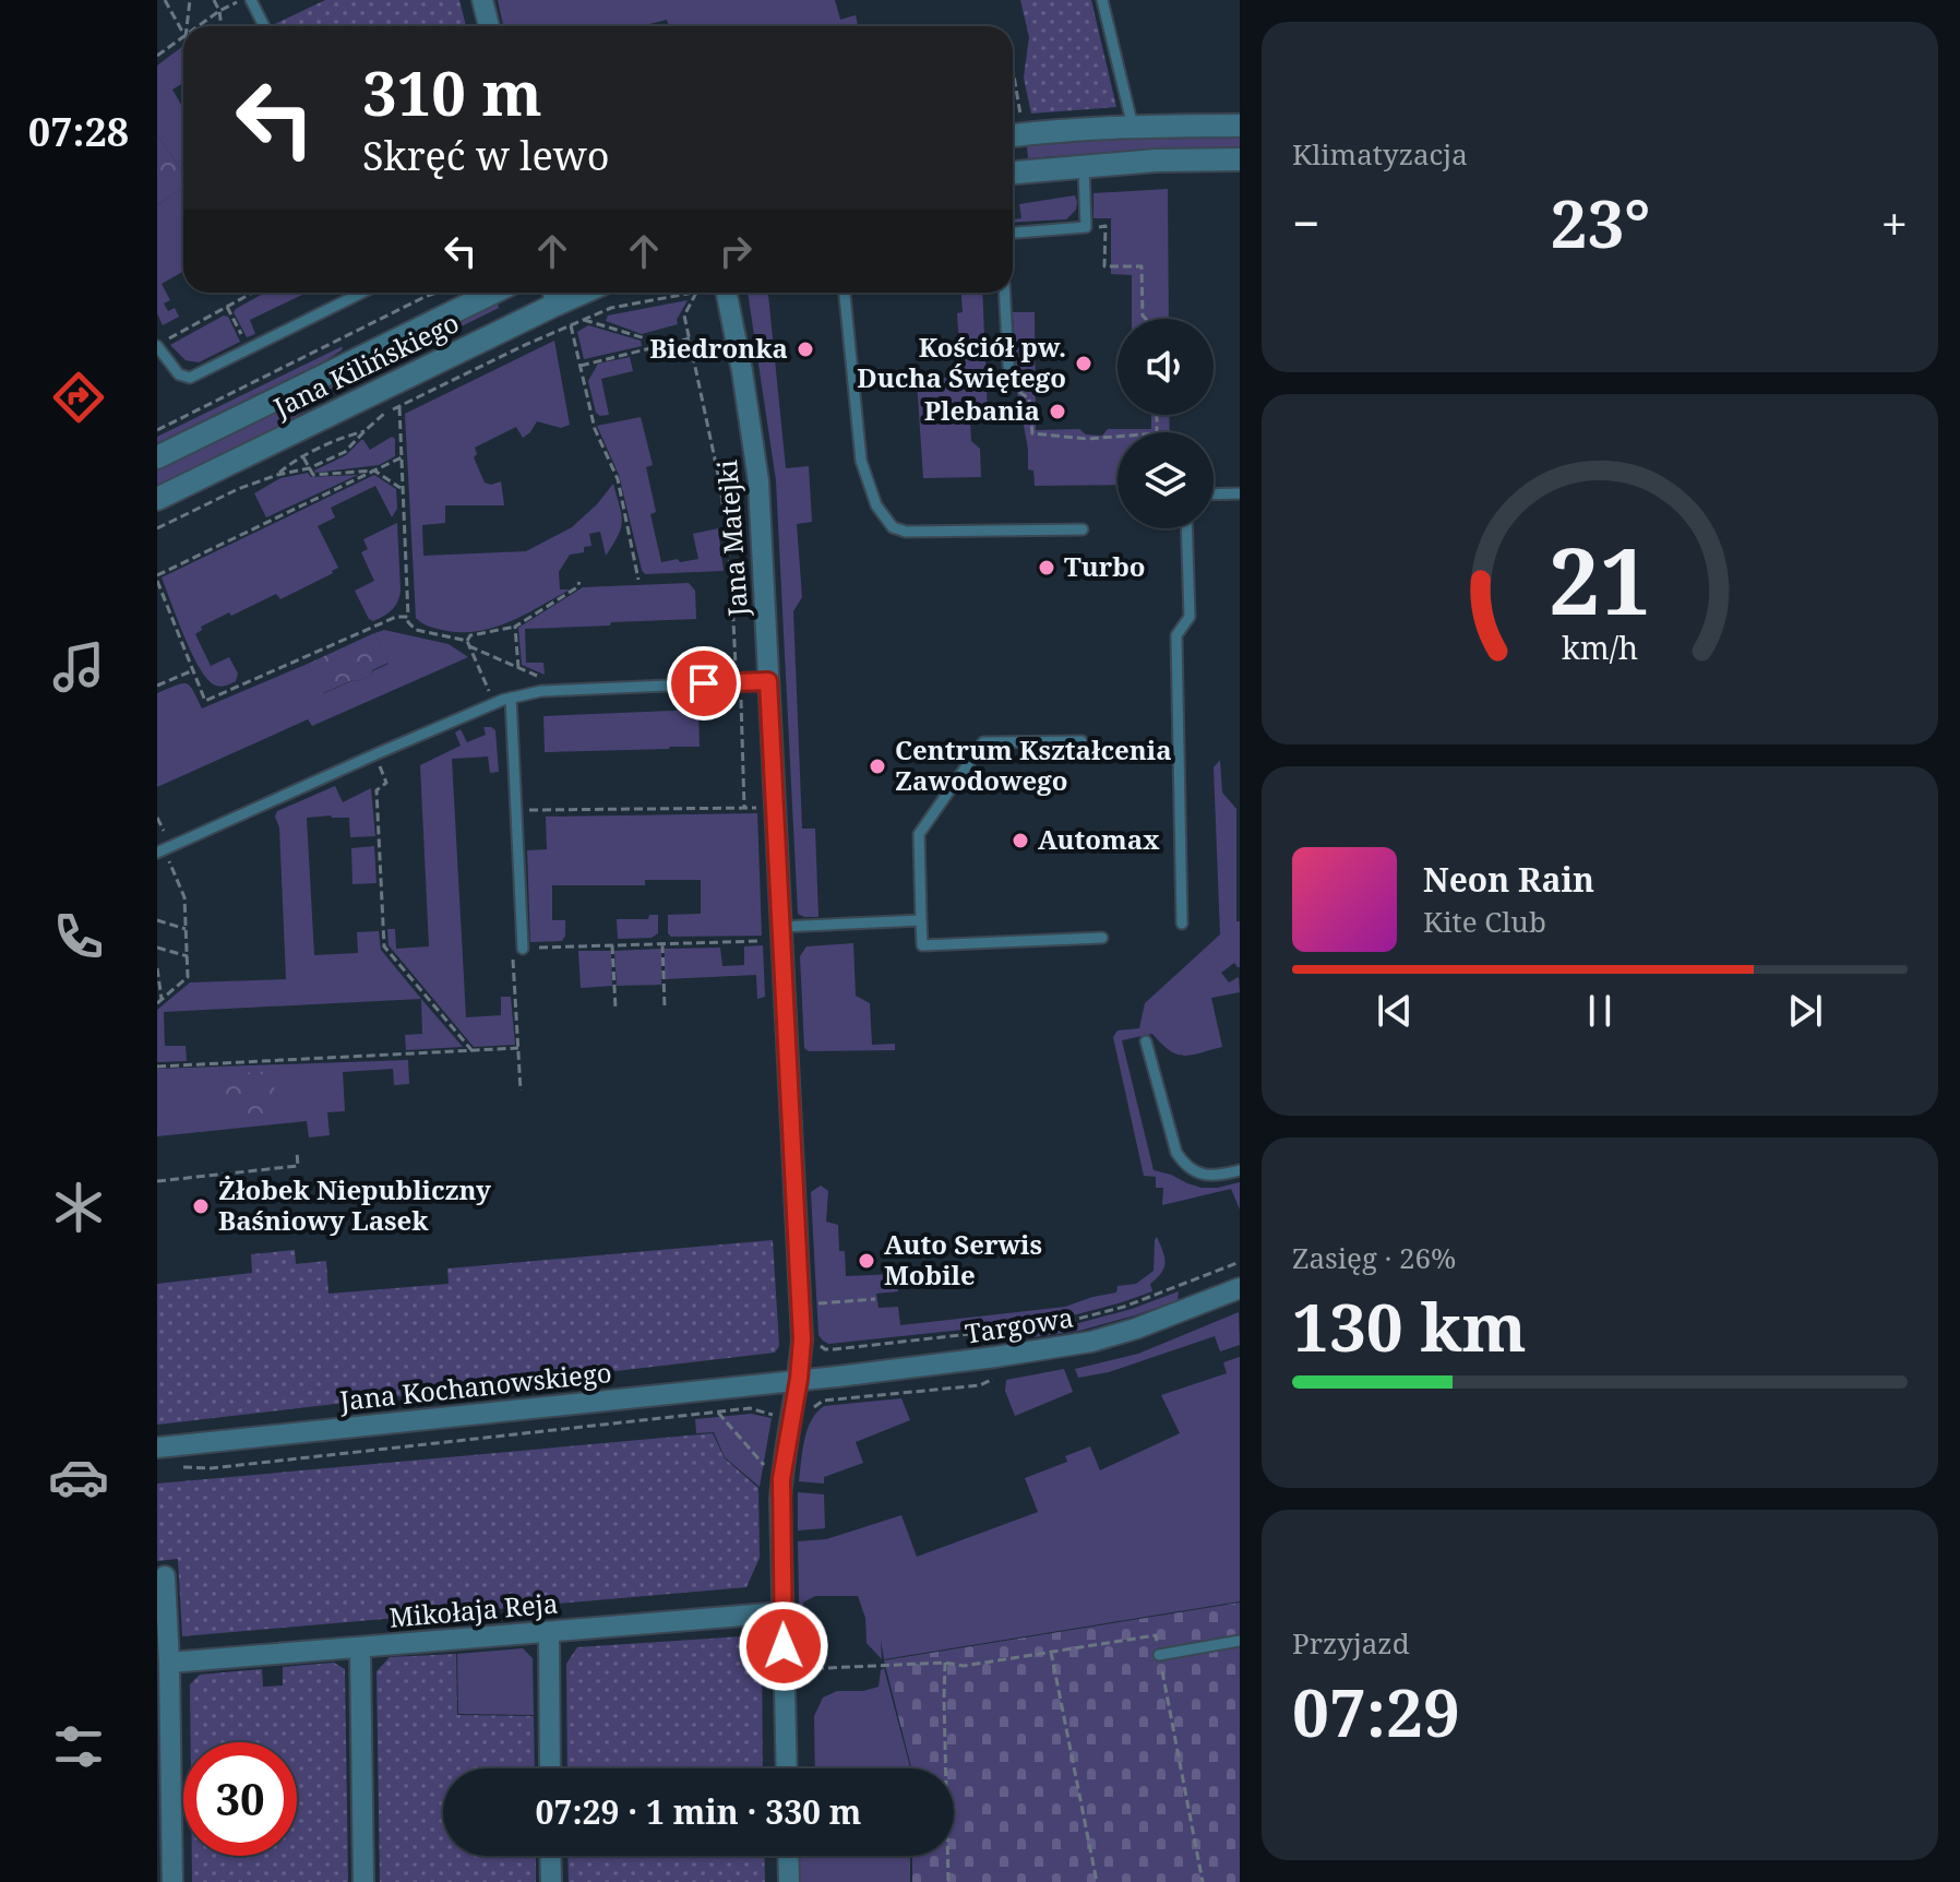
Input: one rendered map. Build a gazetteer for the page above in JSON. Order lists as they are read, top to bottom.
{
  "streets": {
    "street": [
      "Jana Kilińskiego",
      "Jana Matejki",
      "Targowa",
      "Jana Kochanowskiego",
      "Mikołaja Reja"
    ]
  },
  "crossings": [
    ["Jana Matejki", "Targowa"],
    ["Jana Matejki", "Jana Kochanowskiego"],
    ["Jana Matejki", "Mikołaja Reja"],
    ["Targowa", "Jana Kochanowskiego"]
  ],
  "places": [
    "Biedronka",
    "Kościół pw. Ducha Świętego",
    "Plebania",
    "Turbo",
    "Centrum Kształcenia Zawodowego",
    "Automax",
    "Żłobek Niepubliczny Baśniowy Lasek",
    "Auto Serwis Mobile"
  ],
  "page": {
    "tabs": "07:28",
    "tile": [
      "Klimatyzacja",
      ["Zasięg · 26%", "130 km"],
      ["Przyjazd", "07:29"]
    ],
    "turn": ["310 m", "Skręć w lewo"],
    "heat": ["−", "23°", "+"],
    "song": ["Neon Rain", "Kite Club"],
    "limit": "30",
    "trip": "07:29 · 1 min · 330 m",
    "gauge": ["21", "km/h"]
  }
}
